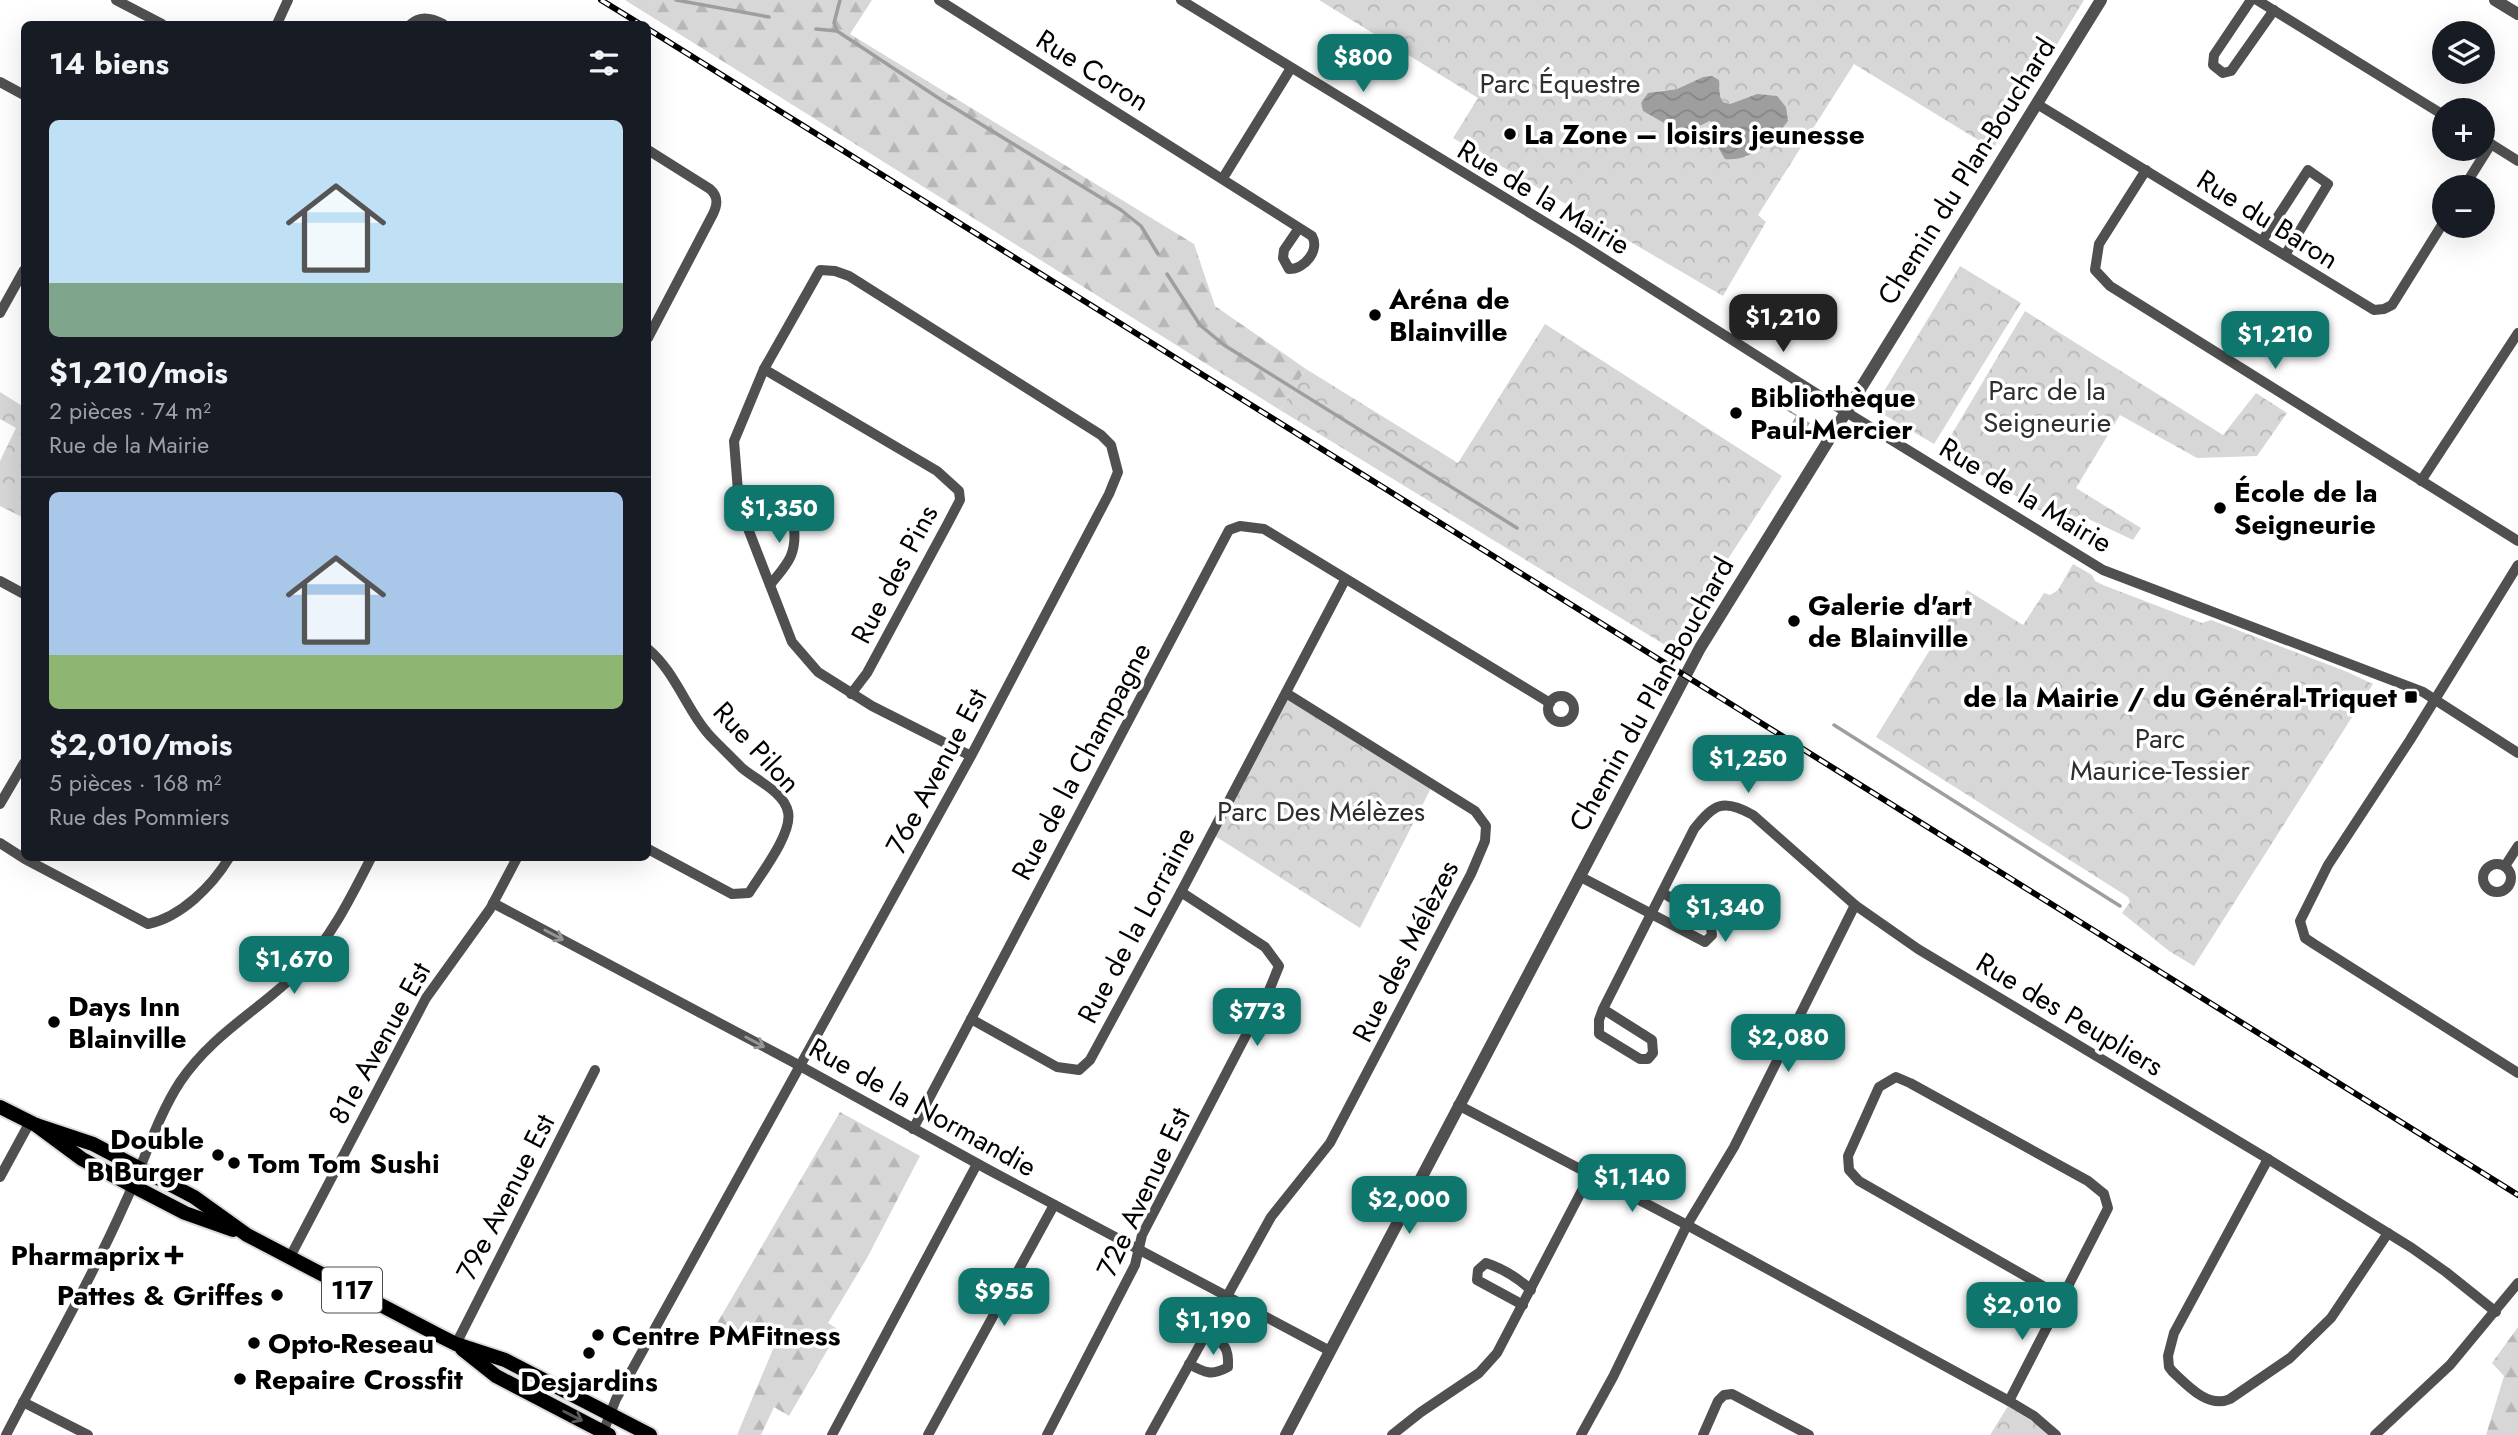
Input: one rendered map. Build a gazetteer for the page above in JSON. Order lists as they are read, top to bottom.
{
  "streets": {
    "main road": ["117"],
    "street": [
      "Rue Coron",
      "Chemin du Plan-Bouchard",
      "Rue de la Mairie",
      "Rue du Baron",
      "Rue des Pins",
      "Rue Pilon",
      "Rue de la Champagne",
      "76e Avenue Est",
      "Rue de la Lorraine",
      "Rue des Mélèzes",
      "Rue des Peupliers",
      "81e Avenue Est",
      "Rue de la Normandie",
      "72e Avenue Est",
      "79e Avenue Est"
    ]
  },
  "crossings": [
    ["Chemin du Plan-Bouchard", "Rue de la Mairie"],
    ["Chemin du Plan-Bouchard", "Rue du Baron"],
    ["Chemin du Plan-Bouchard", "Rue de la Normandie"],
    ["Rue des Pins", "76e Avenue Est"],
    ["Rue de la Champagne", "Rue de la Lorraine"],
    ["Rue de la Champagne", "Rue de la Normandie"],
    ["76e Avenue Est", "Rue de la Normandie"],
    ["76e Avenue Est", "117"],
    ["Rue de la Lorraine", "Rue des Mélèzes"],
    ["Rue de la Lorraine", "72e Avenue Est"],
    ["Rue des Mélèzes", "Rue de la Normandie"],
    ["81e Avenue Est", "Rue de la Normandie"],
    ["81e Avenue Est", "117"],
    ["Rue de la Normandie", "72e Avenue Est"],
    ["79e Avenue Est", "117"]
  ],
  "one_way": ["Rue de la Normandie"],
  "parks": [
    "Parc Équestre",
    "Parc de la Seigneurie",
    "Parc Maurice-Tessier",
    "Parc Des Mélèzes"
  ],
  "places": {
    "other": [
      "La Zone – loisirs jeunesse",
      "Aréna de Blainville",
      "Bibliothèque Paul-Mercier",
      "École de la Seigneurie",
      "Galerie d'art de Blainville",
      "Days Inn Blainville",
      "Double B Burger",
      "Tom Tom Sushi",
      "Pattes & Griffes",
      "Centre PMFitness",
      "Opto-Reseau",
      "Desjardins",
      "Repaire Crossfit"
    ],
    "transit": ["de la Mairie / du Général-Triquet"],
    "health": ["Pharmaprix"]
  },
  "page": {
    "map_buttons": ["+", "−"],
    "heading": "14 biens",
    "price": [
      "$800",
      "$1,210",
      "$1,210",
      "$1,350",
      "$1,250",
      "$1,340",
      "$1,670",
      "$773",
      "$2,080",
      "$1,140",
      "$2,000",
      "$955",
      "$2,010",
      "$1,190"
    ],
    "list": [
      {
        "name": "$1,210/mois",
        "note": "2 pièces · 74 m² · Rue de la Mairie"
      },
      {
        "name": "$2,010/mois",
        "note": "5 pièces · 168 m² · Rue des Pommiers"
      }
    ]
  }
}
